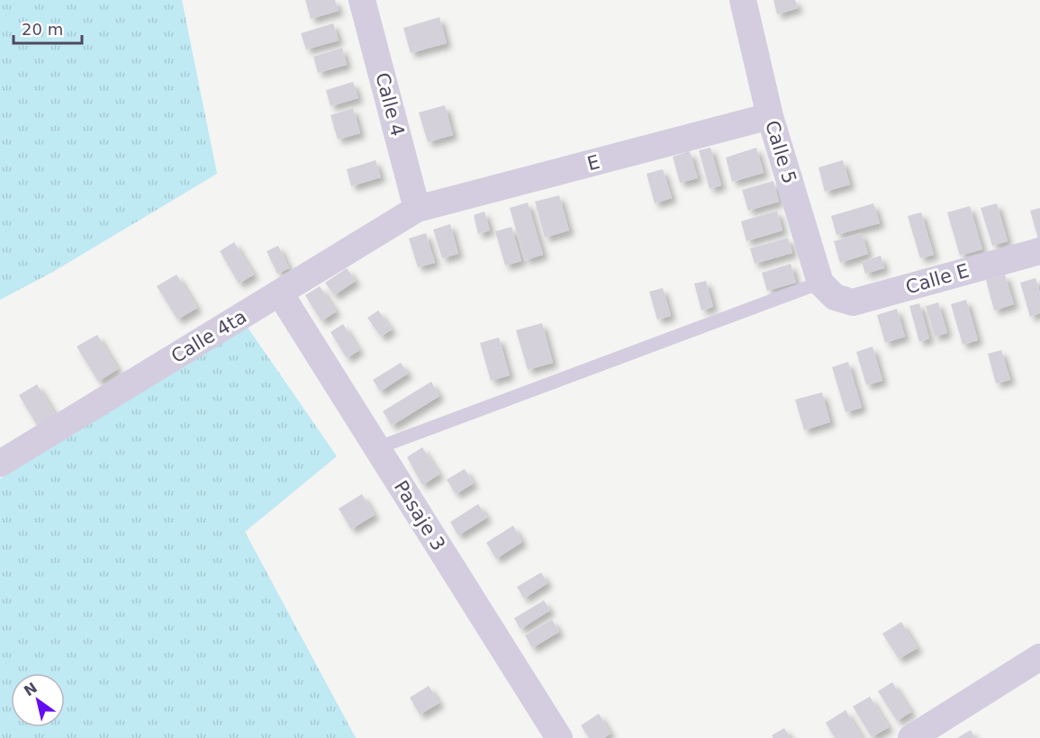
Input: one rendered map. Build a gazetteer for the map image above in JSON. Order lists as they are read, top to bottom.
{
  "streets": {
    "street": [
      "Calle 4",
      "Calle 5",
      "E",
      "Calle E",
      "Calle 4ta",
      "Pasaje 3"
    ]
  },
  "crossings": [
    ["Calle 4", "E"],
    ["Calle 4", "Calle 4ta"],
    ["Calle 5", "E"],
    ["Calle 5", "Calle E"],
    ["E", "Calle 4ta"],
    ["Calle 4ta", "Pasaje 3"]
  ],
  "scale_bar": "20 m",
  "north": "top left"
}
